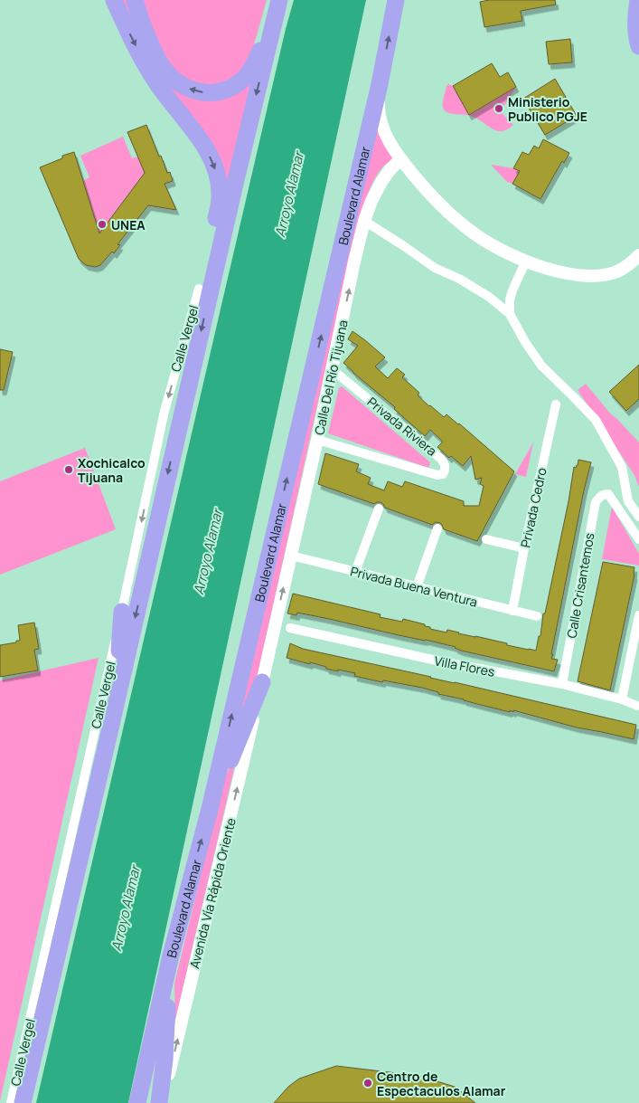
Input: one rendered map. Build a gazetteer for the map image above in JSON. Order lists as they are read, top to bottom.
{
  "streets": {
    "highway": ["Boulevard Alamar"],
    "street": [
      "Calle Vergel",
      "Calle Del Río Tijuana",
      "Privada Riviera",
      "Privada Cedro",
      "Calle Crisantemos",
      "Privada Buena Ventura",
      "Villa Flores",
      "Avenida Vía Rápida Oriente"
    ]
  },
  "crossings": [
    ["Calle Del Río Tijuana", "Privada Riviera"],
    ["Calle Del Río Tijuana", "Privada Buena Ventura"],
    ["Calle Del Río Tijuana", "Villa Flores"],
    ["Calle Del Río Tijuana", "Avenida Vía Rápida Oriente"],
    ["Privada Cedro", "Privada Buena Ventura"],
    ["Calle Crisantemos", "Villa Flores"]
  ],
  "one_way": ["Calle Vergel", "Calle Del Río Tijuana", "Avenida Vía Rápida Oriente"],
  "water": ["Arroyo Alamar"],
  "places": [
    "Ministerio Publico PGJE",
    "UNEA",
    "Xochicalco Tijuana",
    "Centro de Espectaculos Alamar"
  ]
}
